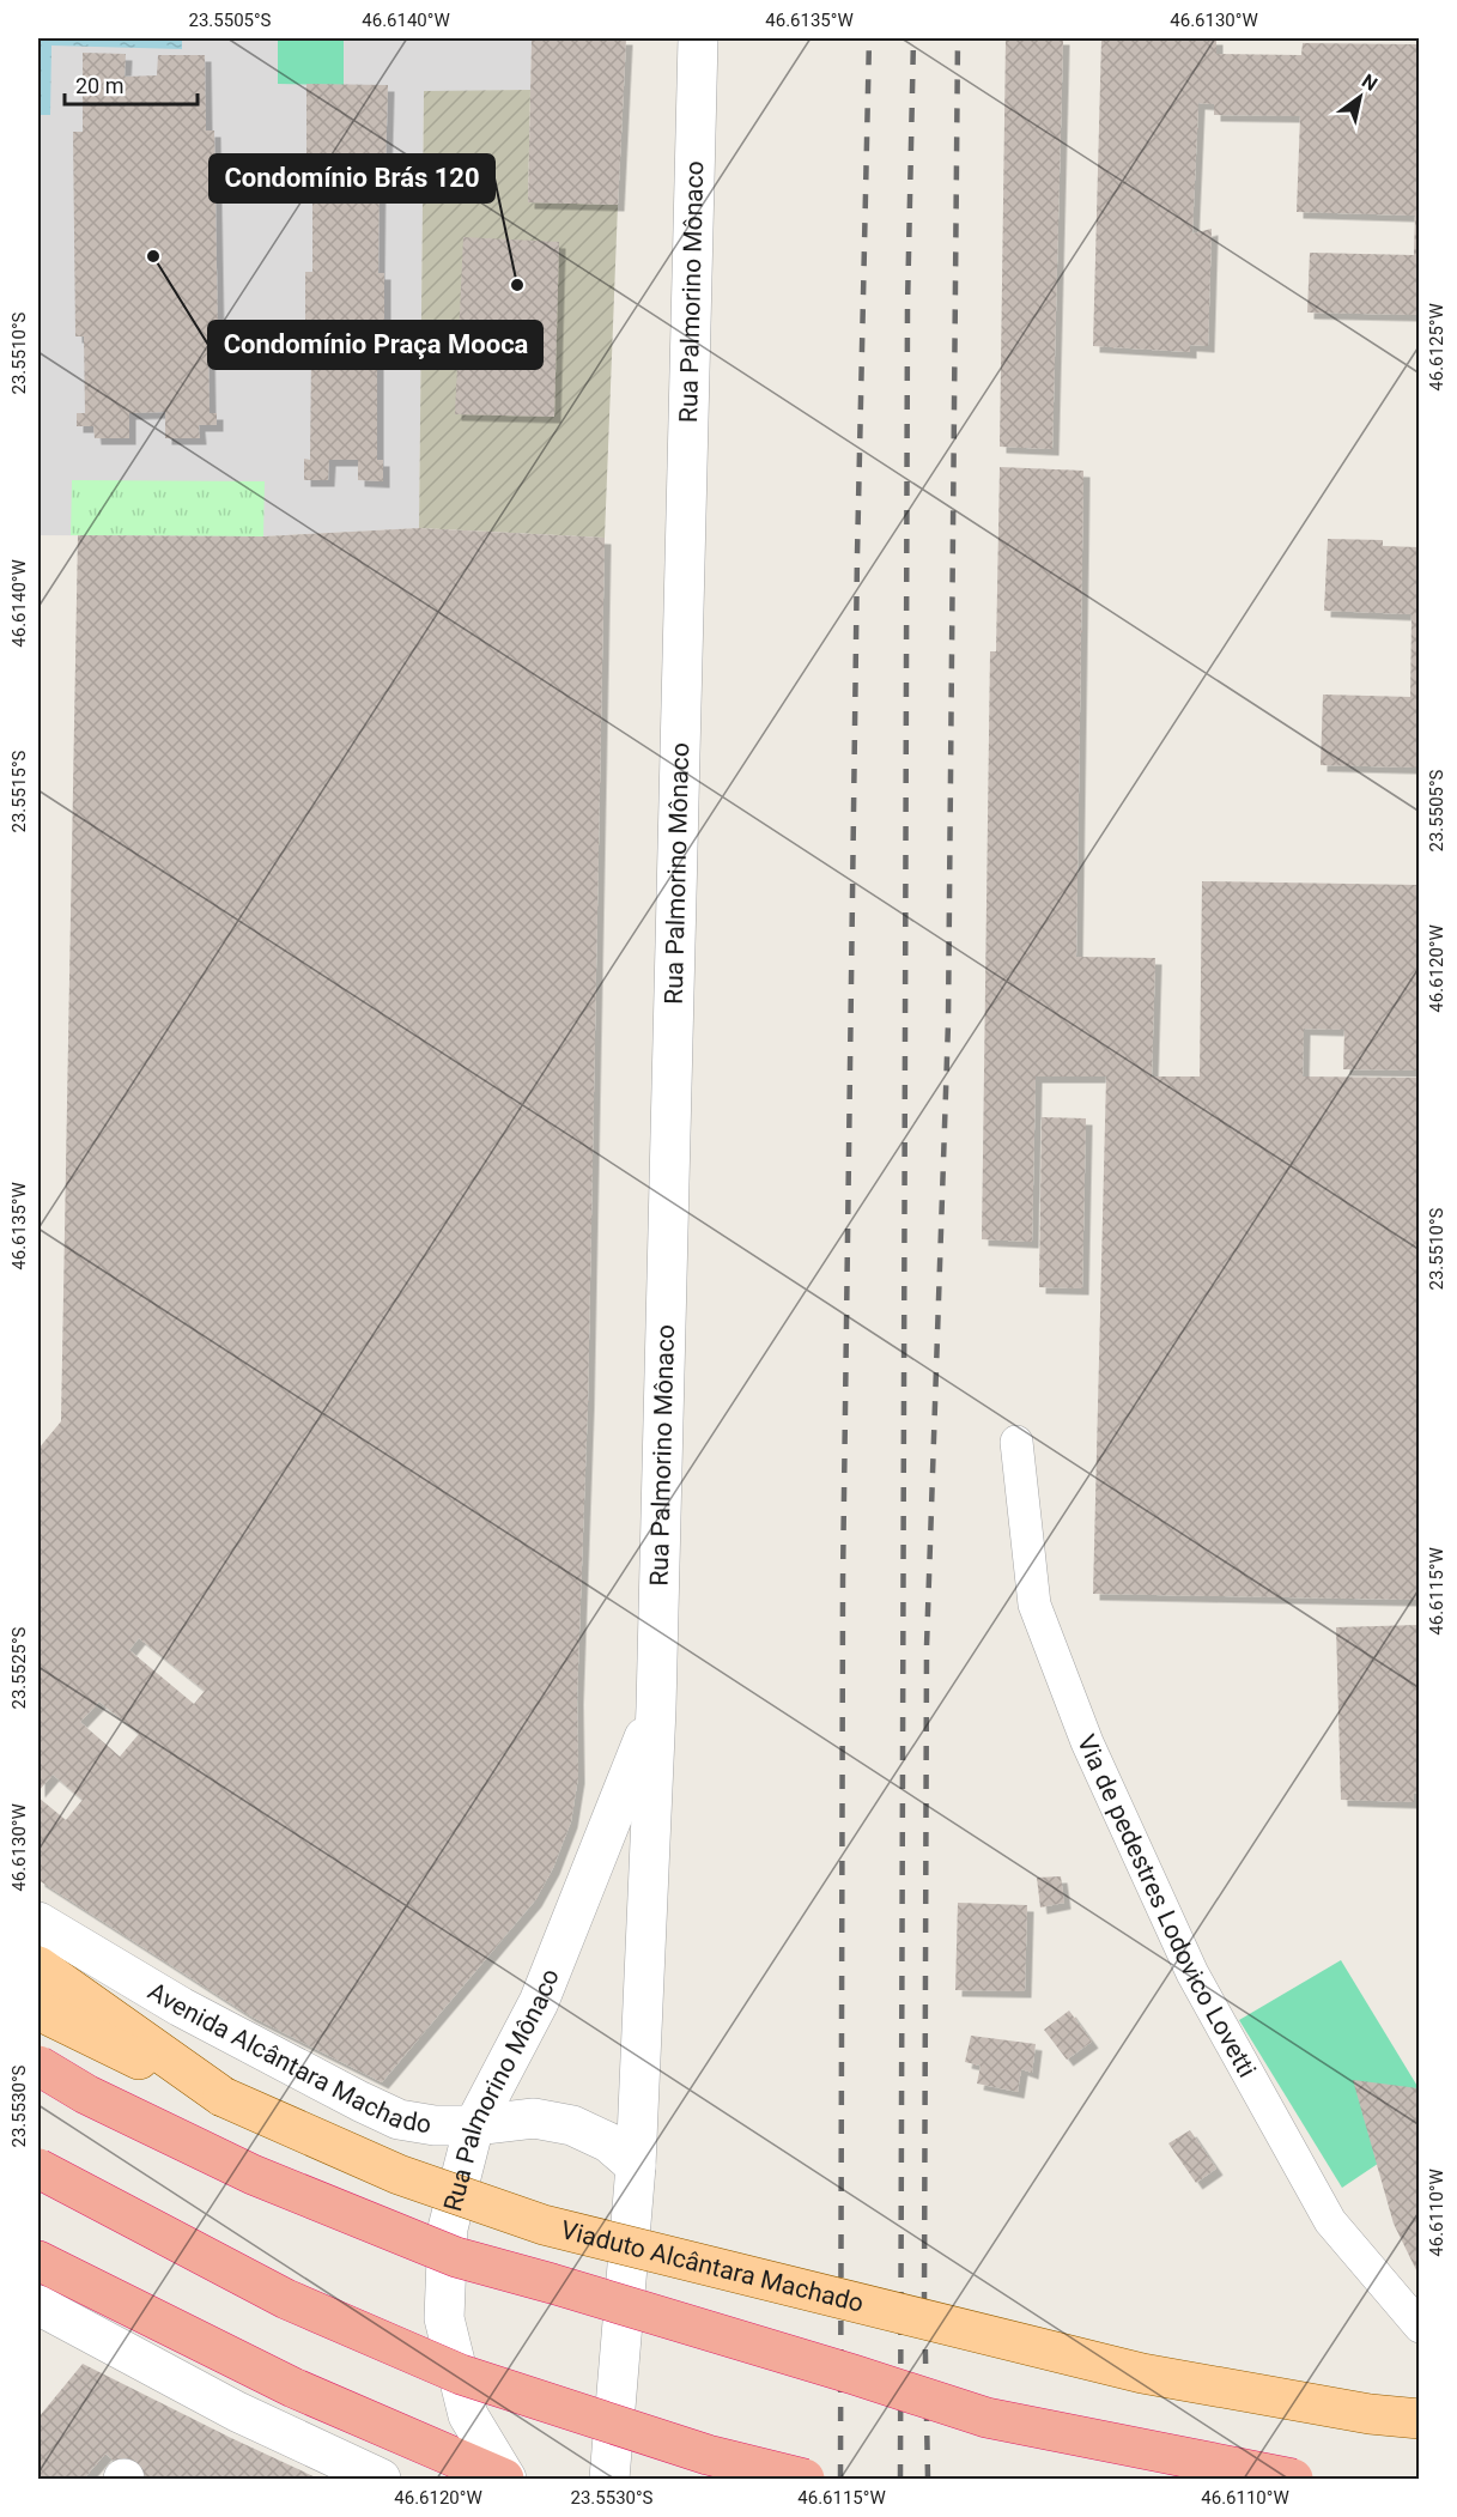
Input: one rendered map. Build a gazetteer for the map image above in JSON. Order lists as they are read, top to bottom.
{
  "streets": {
    "main road": ["Viaduto Alcântara Machado"],
    "street": ["Rua Palmorino Mônaco", "Via de pedestres Lodovico Lovetti", "Avenida Alcântara Machado"]
  },
  "crossings": [
    ["Rua Palmorino Mônaco", "Avenida Alcântara Machado"]
  ],
  "places": ["Condomínio Praça Mooca", "Condomínio Brás 120"],
  "scale_bar": "20 m",
  "north": "top right",
  "coordinates": [
    "23.5505°S",
    "46.6140°W",
    "46.6135°W",
    "46.6130°W",
    "46.6125°W",
    "23.5510°S",
    "23.5515°S",
    "46.6120°W",
    "46.6115°W",
    "23.5525°S",
    "23.5530°S",
    "46.6110°W"
  ]
}
